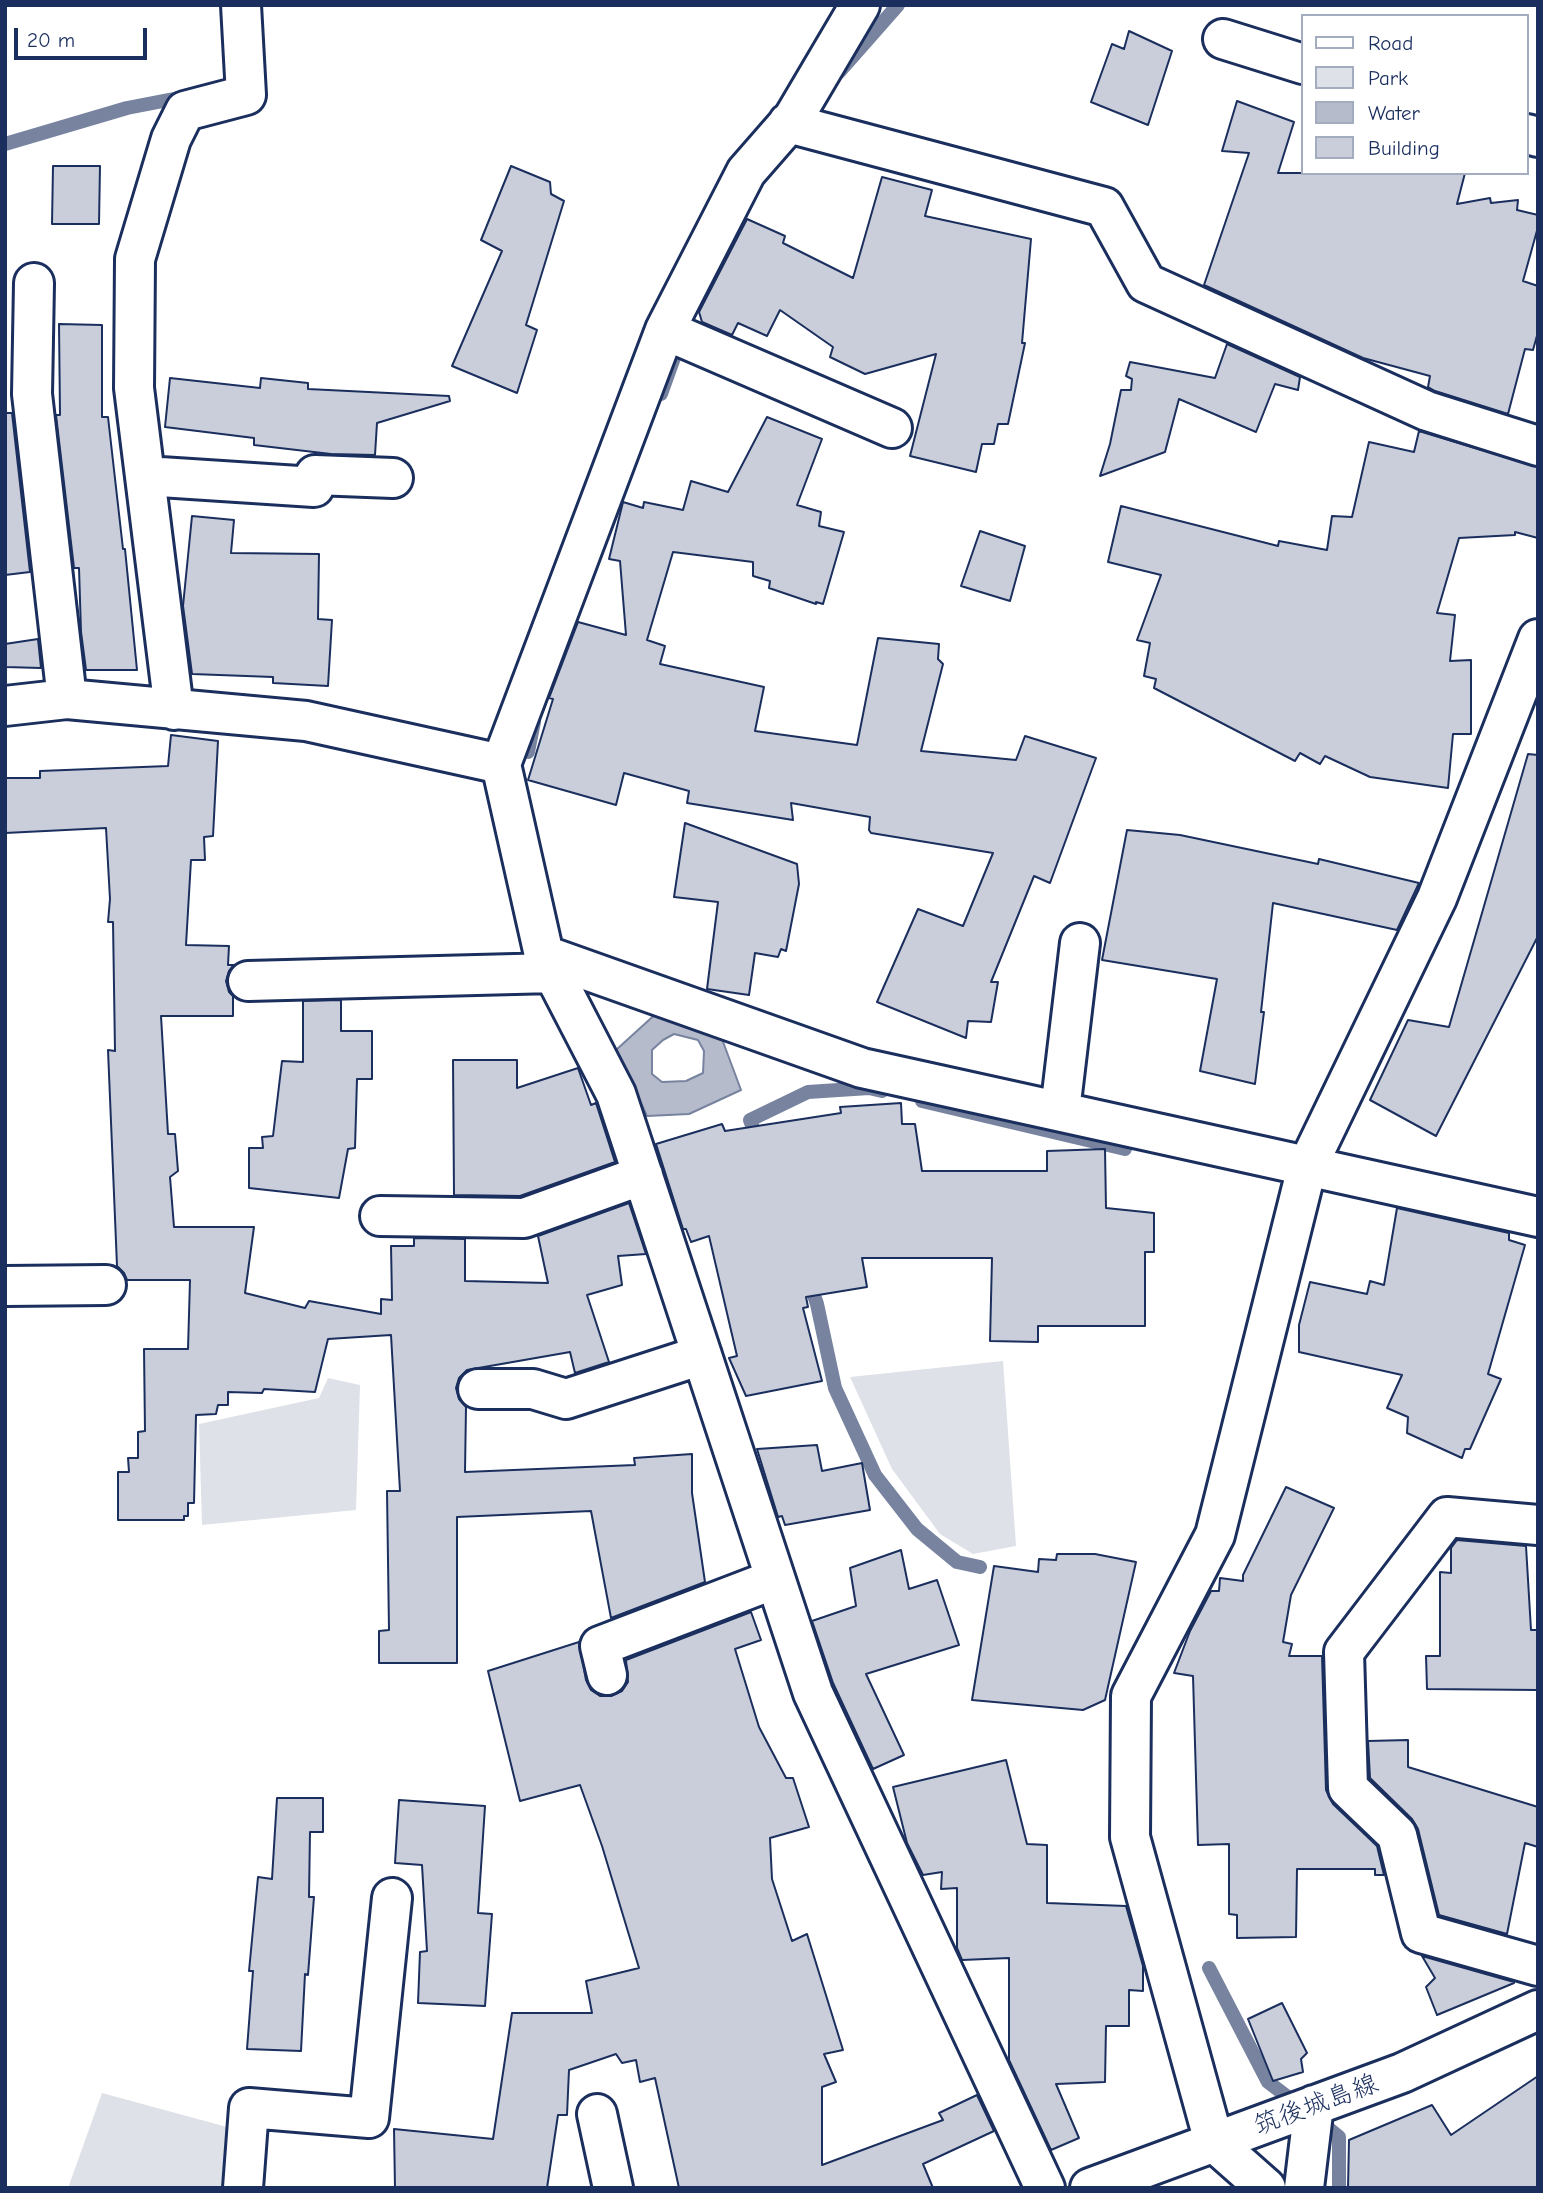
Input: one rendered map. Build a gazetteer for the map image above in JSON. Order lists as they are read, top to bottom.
{
  "streets": {
    "street": ["筑後城島線"]
  },
  "legend": [
    "Road",
    "Park",
    "Water",
    "Building"
  ],
  "scale_bar": "20 m"
}
